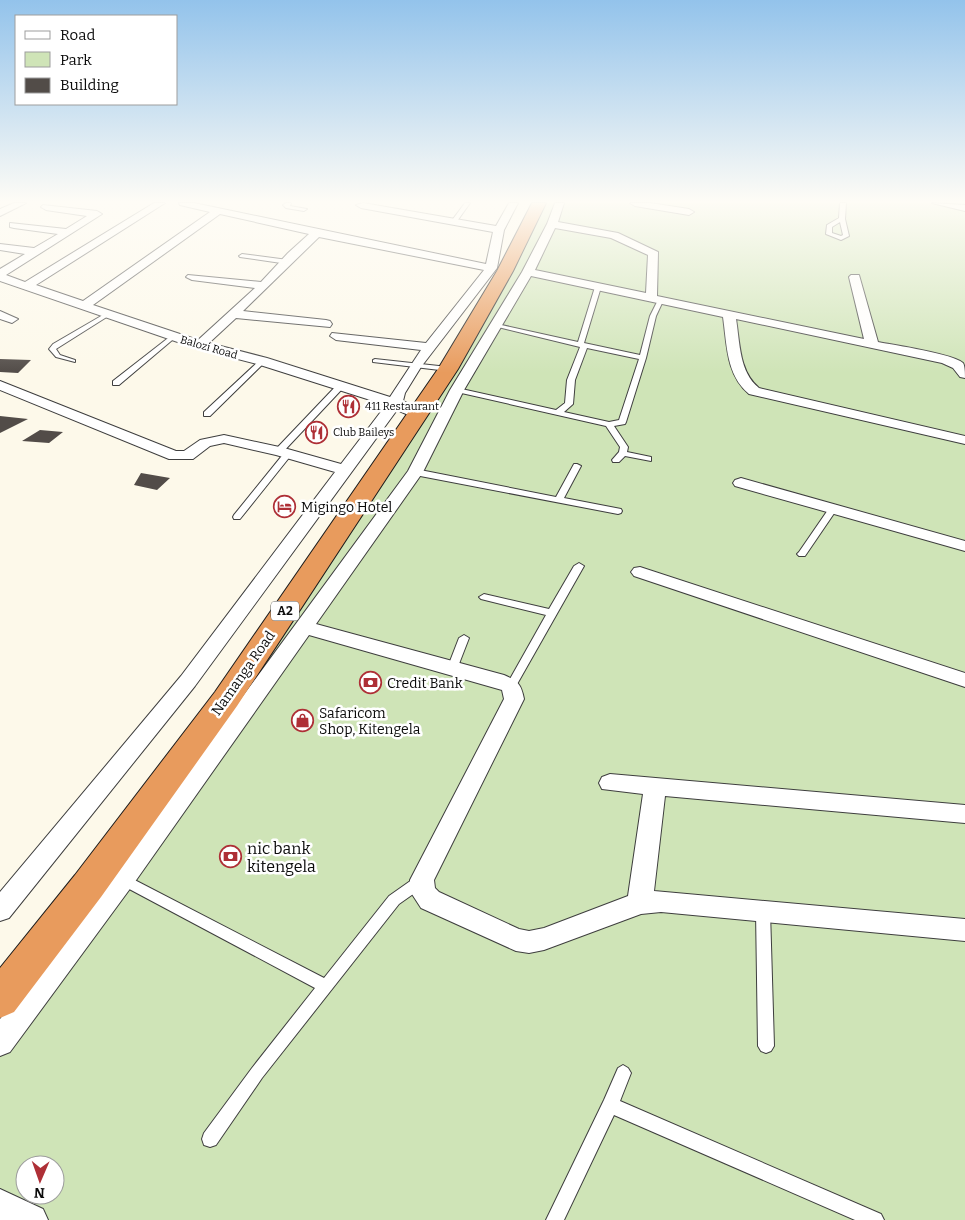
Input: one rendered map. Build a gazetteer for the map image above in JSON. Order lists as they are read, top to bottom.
{
  "streets": {
    "highway": ["A2", "Namanga Road"],
    "street": ["Balozi Road"]
  },
  "crossings": [
    ["Balozi Road", "Namanga Road"]
  ],
  "places": {
    "restaurant": ["411 Restaurant", "Club Baileys"],
    "hotel": ["Migingo Hotel"],
    "bank": ["Credit Bank", "nic bank kitengela"],
    "shop": ["Safaricom Shop, Kitengela"]
  },
  "legend": ["Road", "Park", "Building"],
  "north": "bottom"
}
